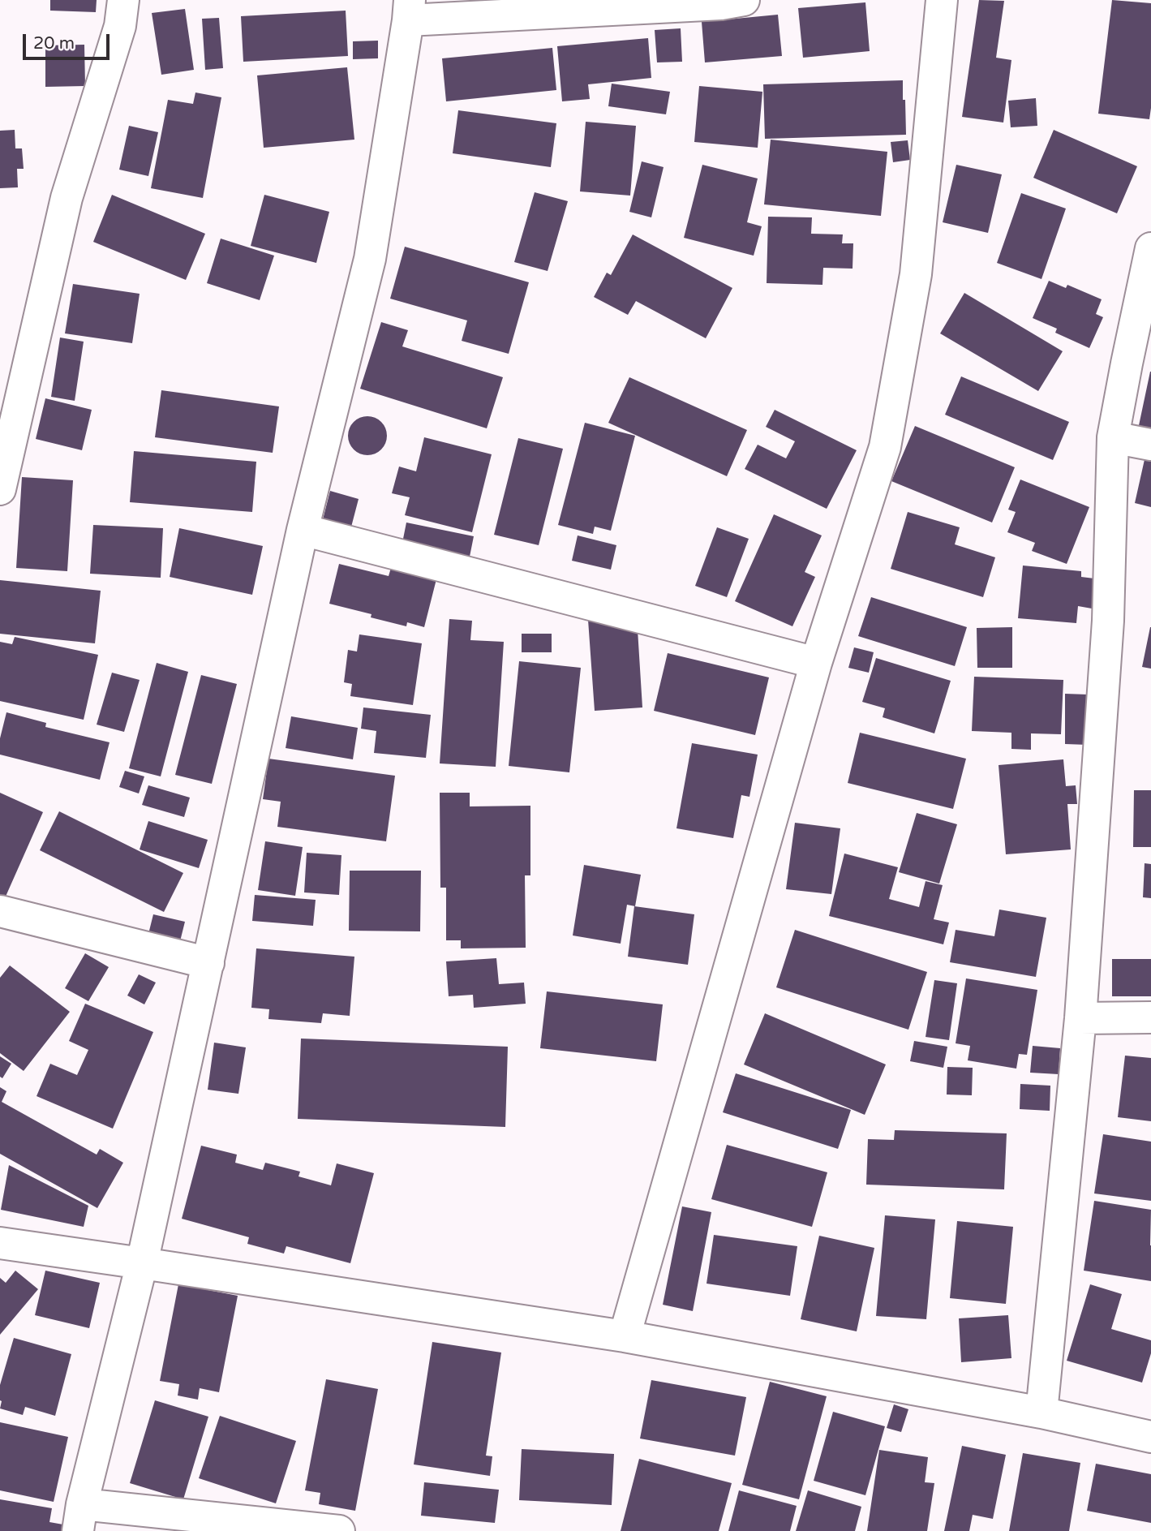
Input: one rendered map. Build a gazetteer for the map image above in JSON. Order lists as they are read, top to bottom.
{
  "scale_bar": "20 m"
}
